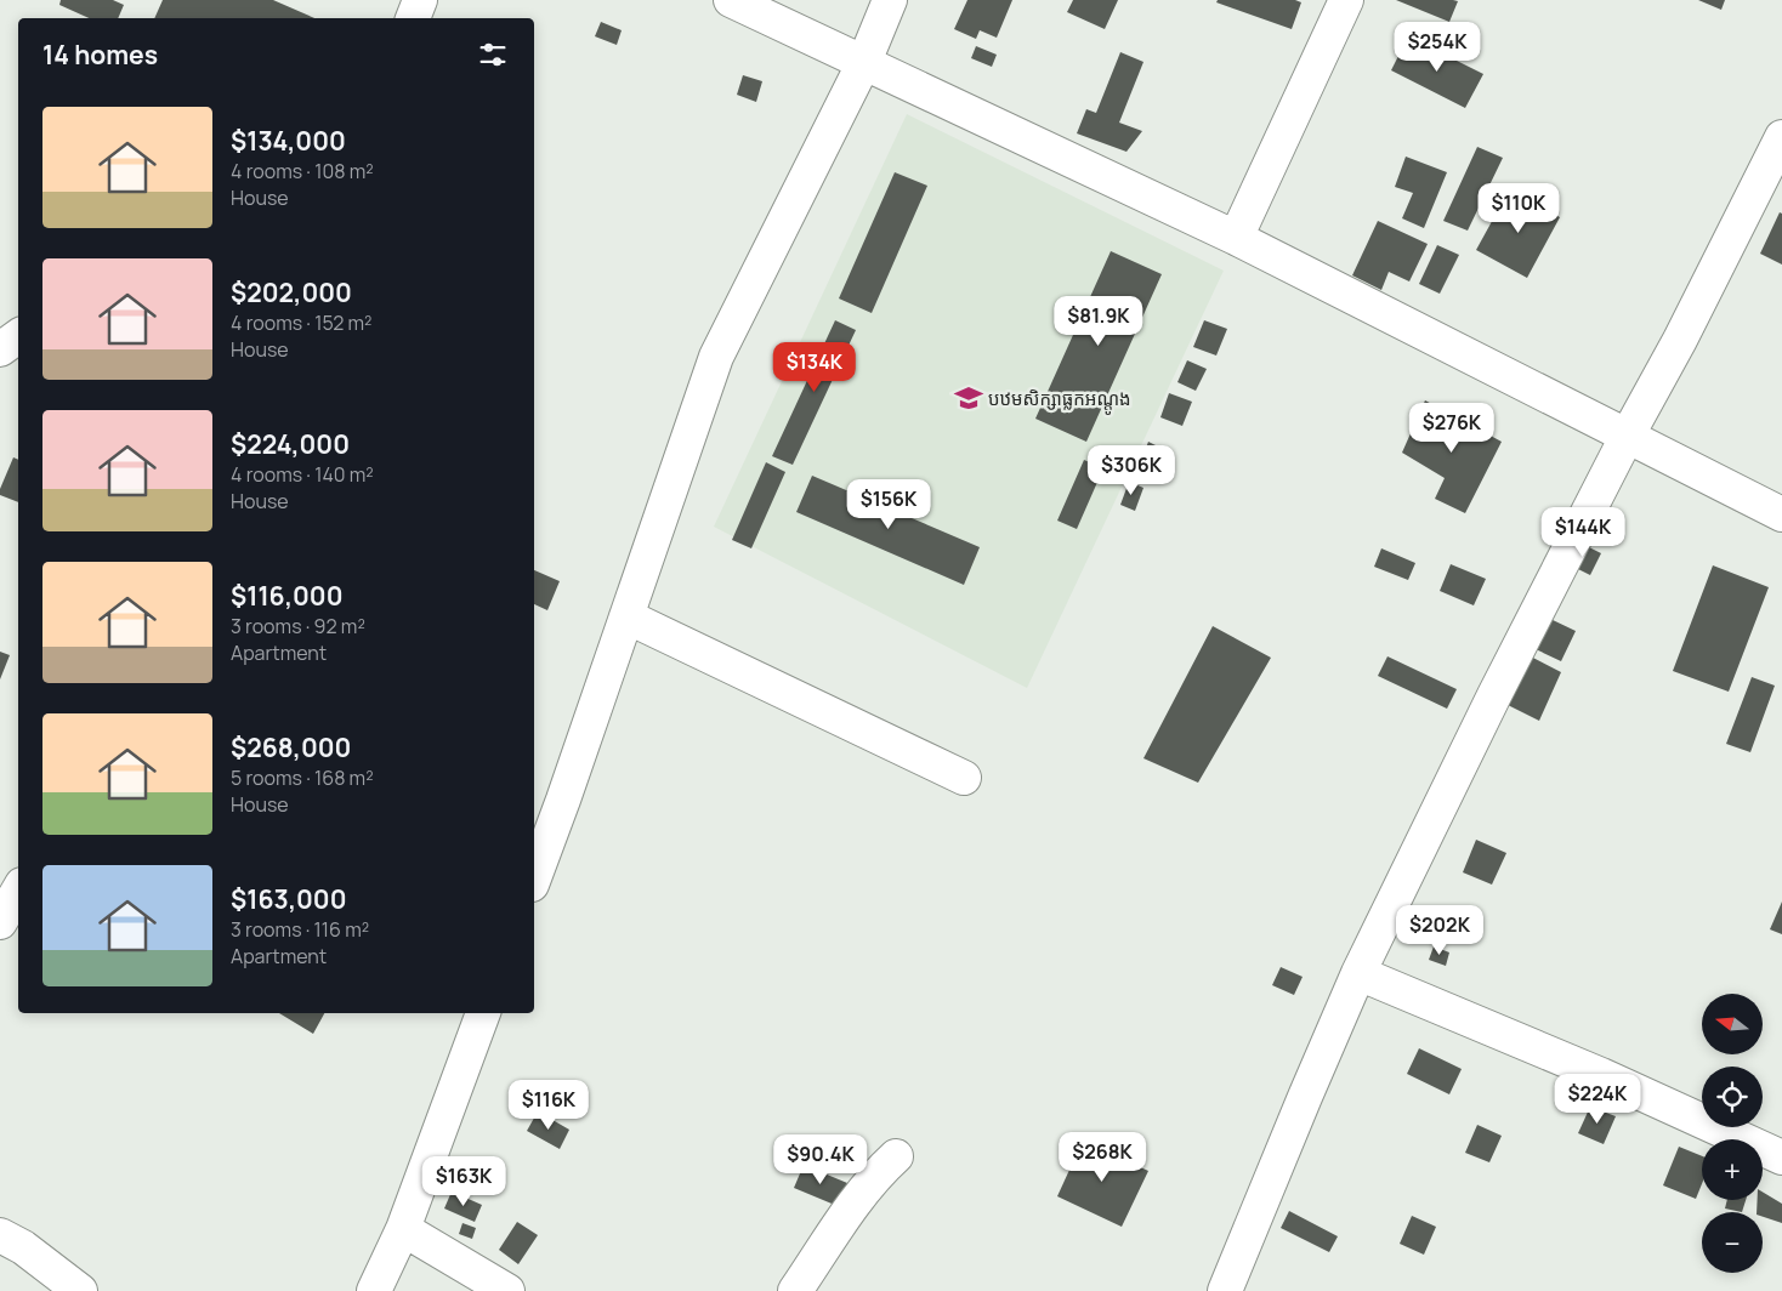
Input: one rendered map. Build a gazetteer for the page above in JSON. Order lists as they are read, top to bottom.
{
  "places": {
    "school or university": ["បឋមសិក្សាធ្លកអណ្តូង"]
  },
  "north": "left",
  "page": {
    "heading": "14 homes",
    "price": [
      "$254K",
      "$110K",
      "$81.9K",
      "$134K",
      "$276K",
      "$306K",
      "$156K",
      "$144K",
      "$202K",
      "$224K",
      "$116K",
      "$268K",
      "$90.4K",
      "$163K"
    ],
    "list": [
      {
        "name": "$134,000",
        "note": "4 rooms · 108 m² · House"
      },
      {
        "name": "$202,000",
        "note": "4 rooms · 152 m² · House"
      },
      {
        "name": "$224,000",
        "note": "4 rooms · 140 m² · House"
      },
      {
        "name": "$116,000",
        "note": "3 rooms · 92 m² · Apartment"
      },
      {
        "name": "$268,000",
        "note": "5 rooms · 168 m² · House"
      },
      {
        "name": "$163,000",
        "note": "3 rooms · 116 m² · Apartment"
      }
    ],
    "map_buttons": ["+", "−"]
  }
}
